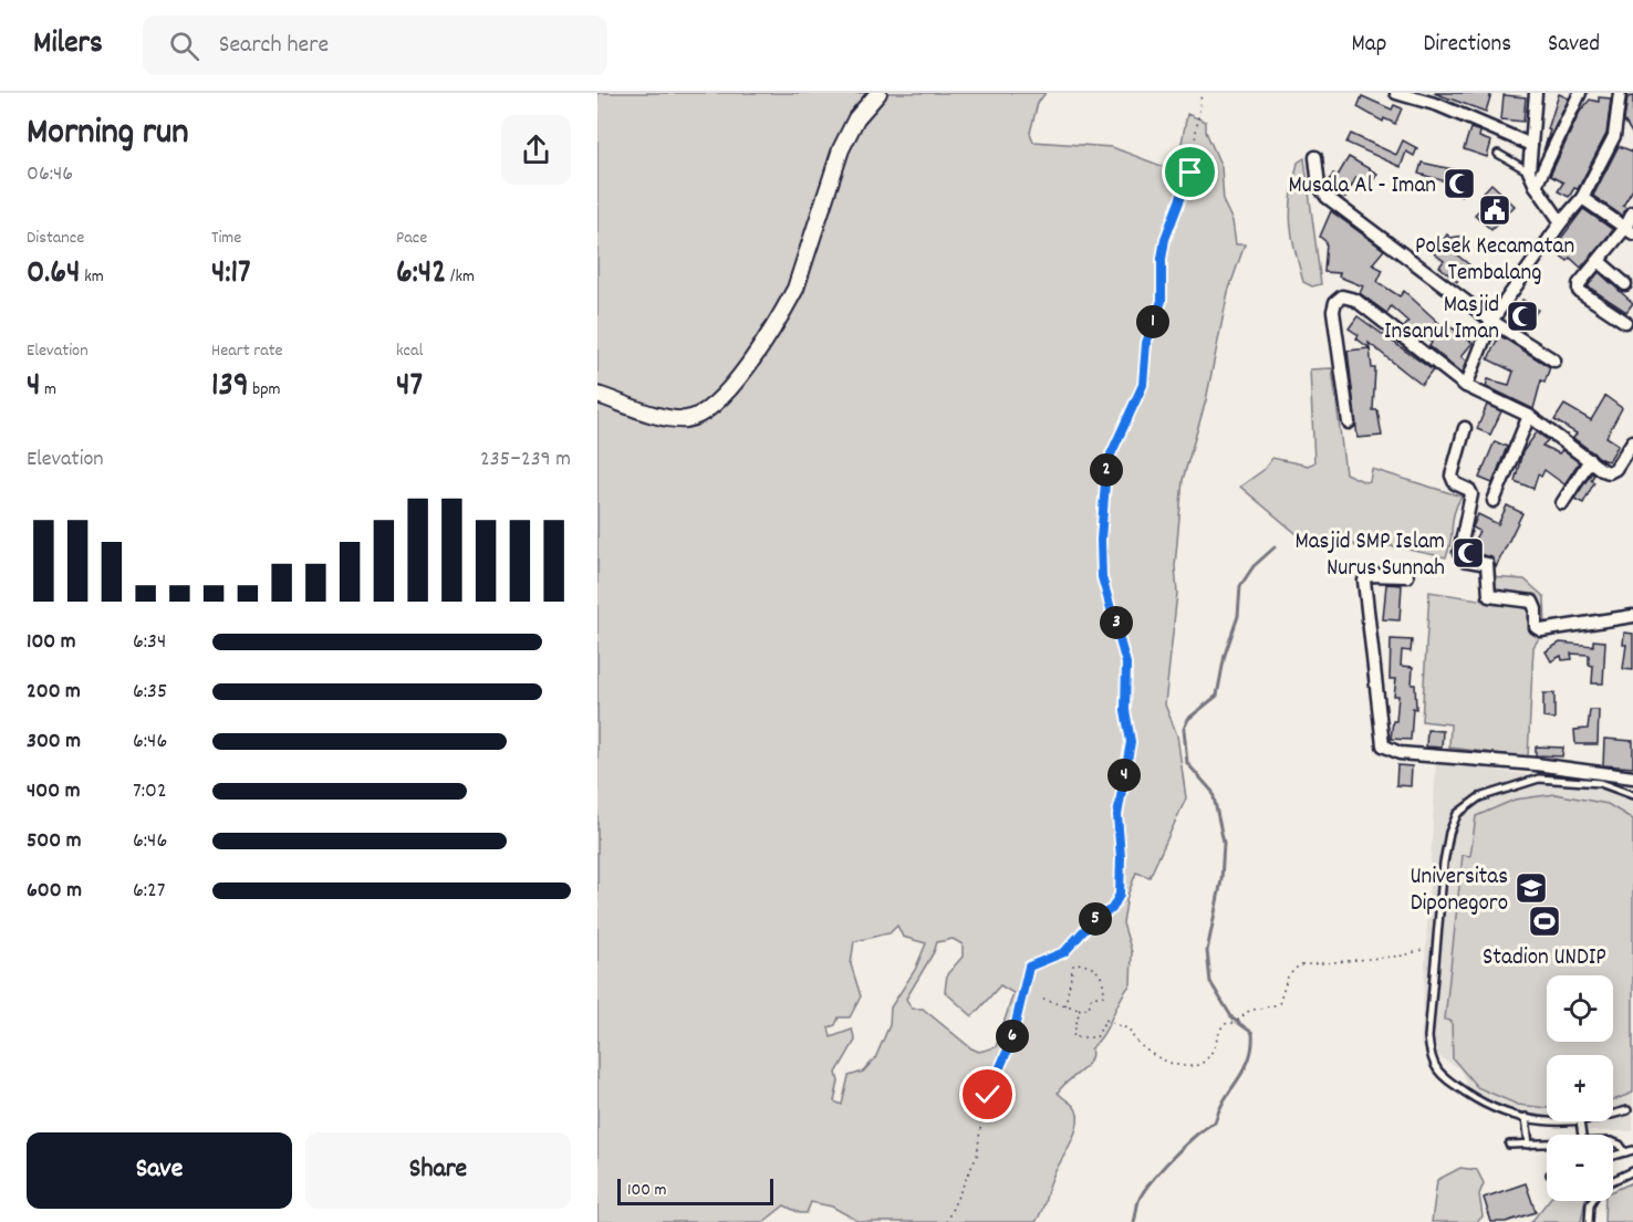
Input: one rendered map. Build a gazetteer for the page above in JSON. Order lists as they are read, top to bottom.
{
  "places": {
    "mosque": ["Musala Al - Iman", "Masjid Insanul Iman", "Masjid SMP Islam Nurus Sunnah"],
    "public building": ["Polsek Kecamatan Tembalang"],
    "school or university": ["Universitas Diponegoro"],
    "sports": ["Stadion UNDIP"]
  },
  "scale_bar": "100 m",
  "page": {
    "header": "Milers",
    "search": "Search here",
    "nav": ["Map", "Directions", "Saved"],
    "heading": ["Morning run", "06:46"],
    "stats": [
      ["Distance", "0.64 km"],
      ["Time", "4:17"],
      ["Pace", "6:42 /km"],
      ["Elevation", "4 m"],
      ["Heart rate", "139 bpm"],
      ["kcal", "47"]
    ],
    "pins": [
      "1",
      "2",
      "3",
      "4",
      "5",
      "6"
    ],
    "chart": ["Elevation", "235–239 m"],
    "list": [
      {
        "name": "100 m",
        "note": "6:34"
      },
      {
        "name": "200 m",
        "note": "6:35"
      },
      {
        "name": "300 m",
        "note": "6:46"
      },
      {
        "name": "400 m",
        "note": "7:02"
      },
      {
        "name": "500 m",
        "note": "6:46"
      },
      {
        "name": "600 m",
        "note": "6:27"
      }
    ],
    "map_buttons": ["+", "−"],
    "buttons": ["Save", "Share"],
    "scale": "100 m"
  }
}
